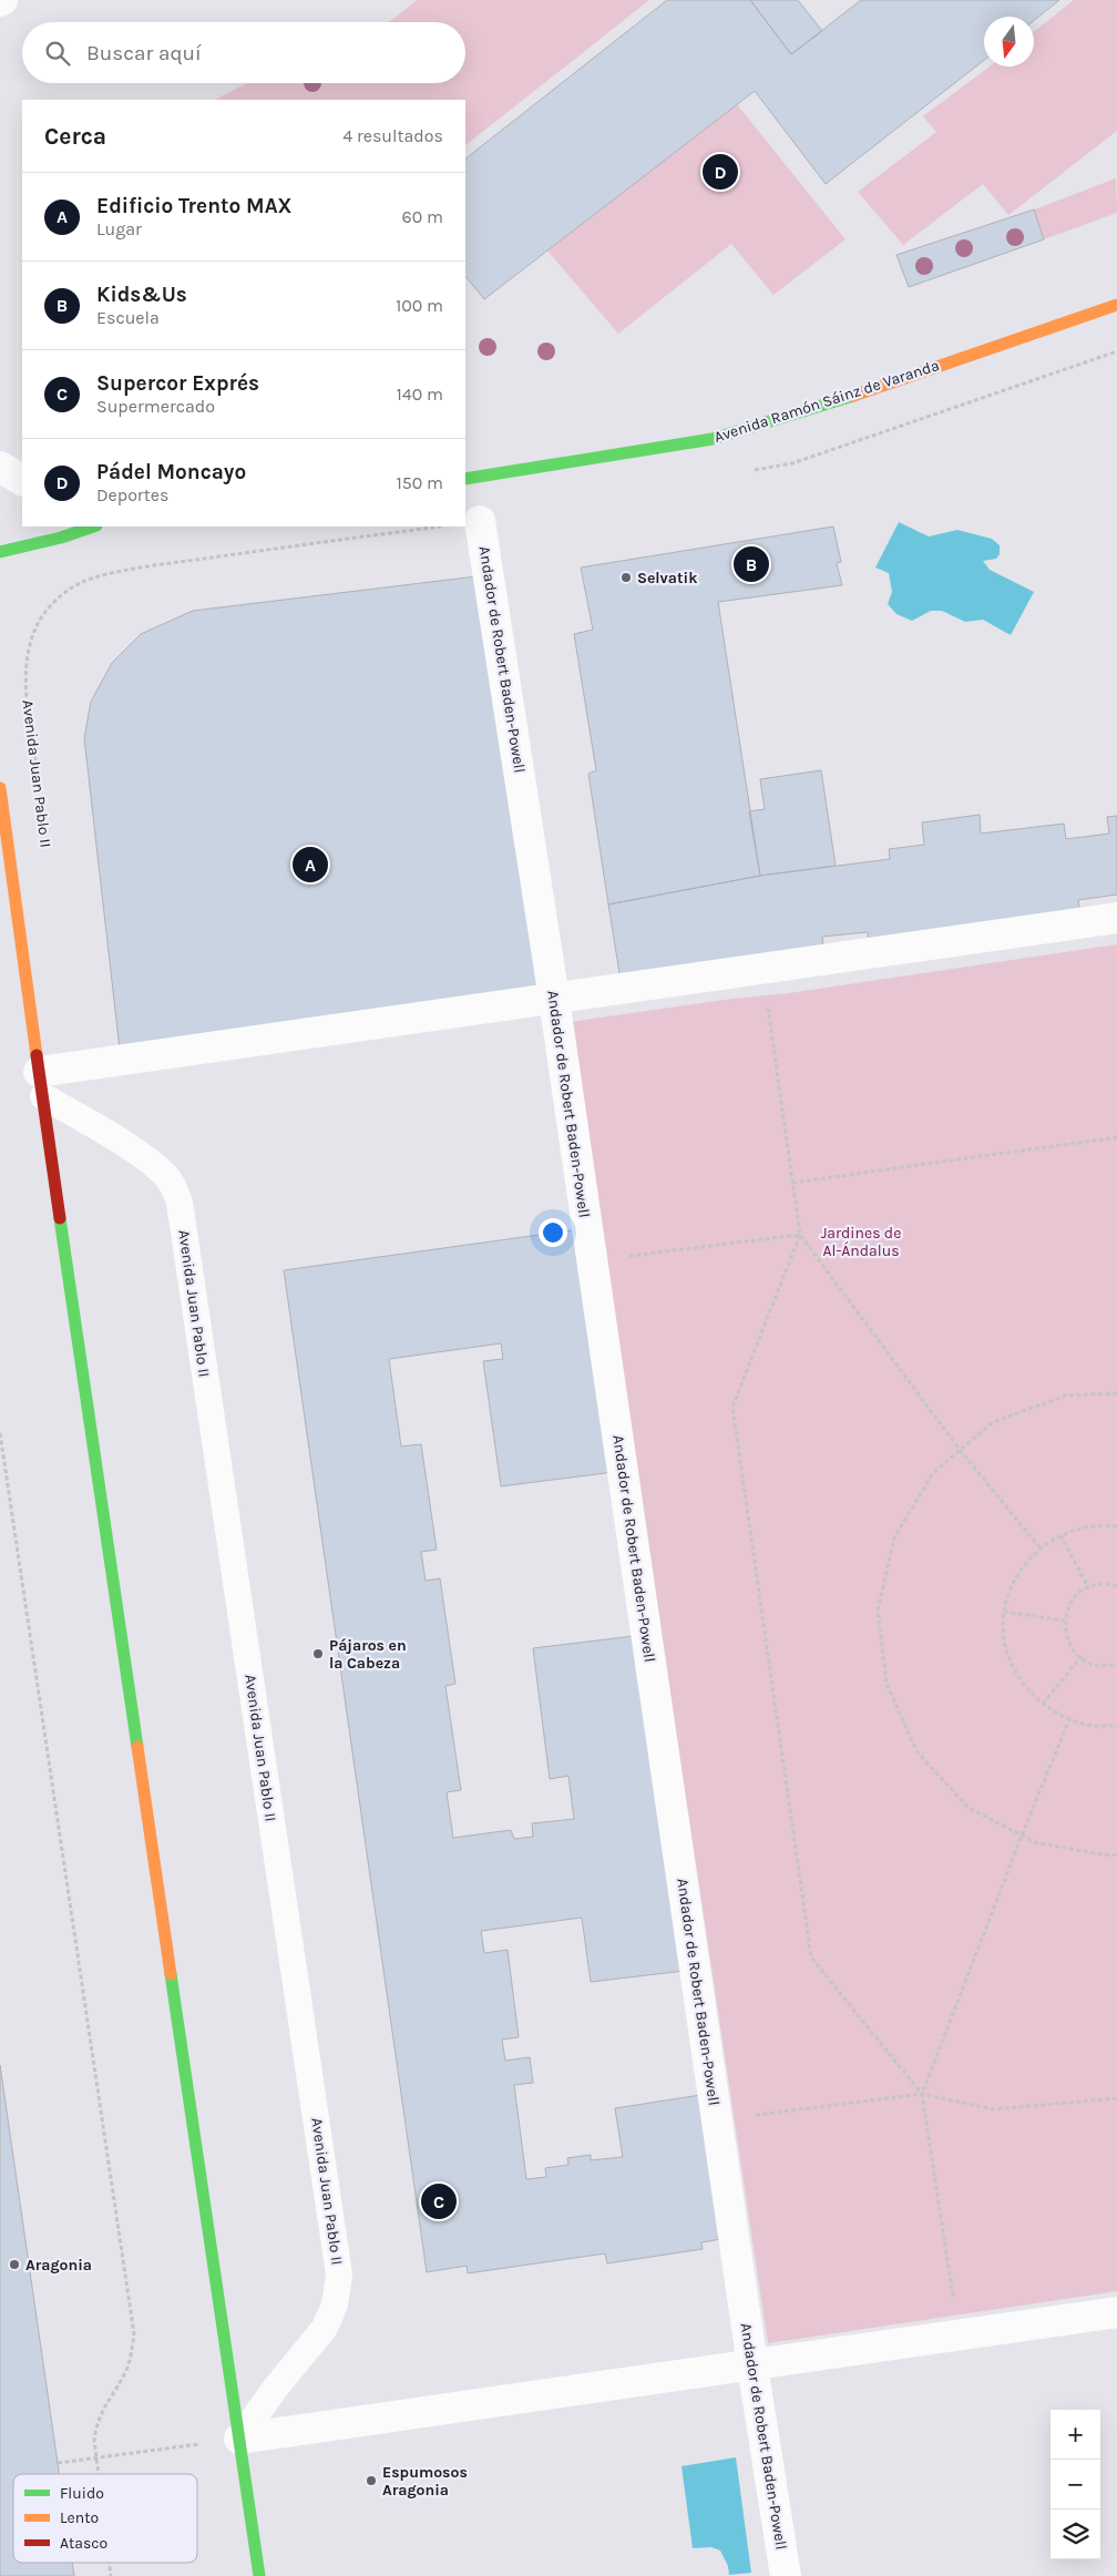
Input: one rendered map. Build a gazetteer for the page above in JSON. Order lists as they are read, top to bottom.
{
  "streets": {
    "street": ["Avenida Ramón Sáinz de Varanda", "Andador de Robert Baden-Powell"],
    "lane": ["Avenida Juan Pablo II"]
  },
  "parks": ["Jardines de Al-Ándalus"],
  "places": [
    "Selvatik",
    "Pájaros en la Cabeza",
    "Aragonia",
    "Espumosos Aragonia"
  ],
  "legend": ["Fluido", "Lento", "Atasco"],
  "north": "bottom",
  "page": {
    "search": "Buscar aquí",
    "heading": ["Cerca", "4 resultados"],
    "pins": [
      "D",
      "B",
      "A",
      "C"
    ],
    "list": [
      {
        "mark": "A",
        "name": "Edificio Trento MAX",
        "note": "Lugar",
        "value": "60 m"
      },
      {
        "mark": "B",
        "name": "Kids&Us",
        "note": "Escuela",
        "value": "100 m"
      },
      {
        "mark": "C",
        "name": "Supercor Exprés",
        "note": "Supermercado",
        "value": "140 m"
      },
      {
        "mark": "D",
        "name": "Pádel Moncayo",
        "note": "Deportes",
        "value": "150 m"
      }
    ],
    "map_buttons": ["+", "−"]
  }
}
